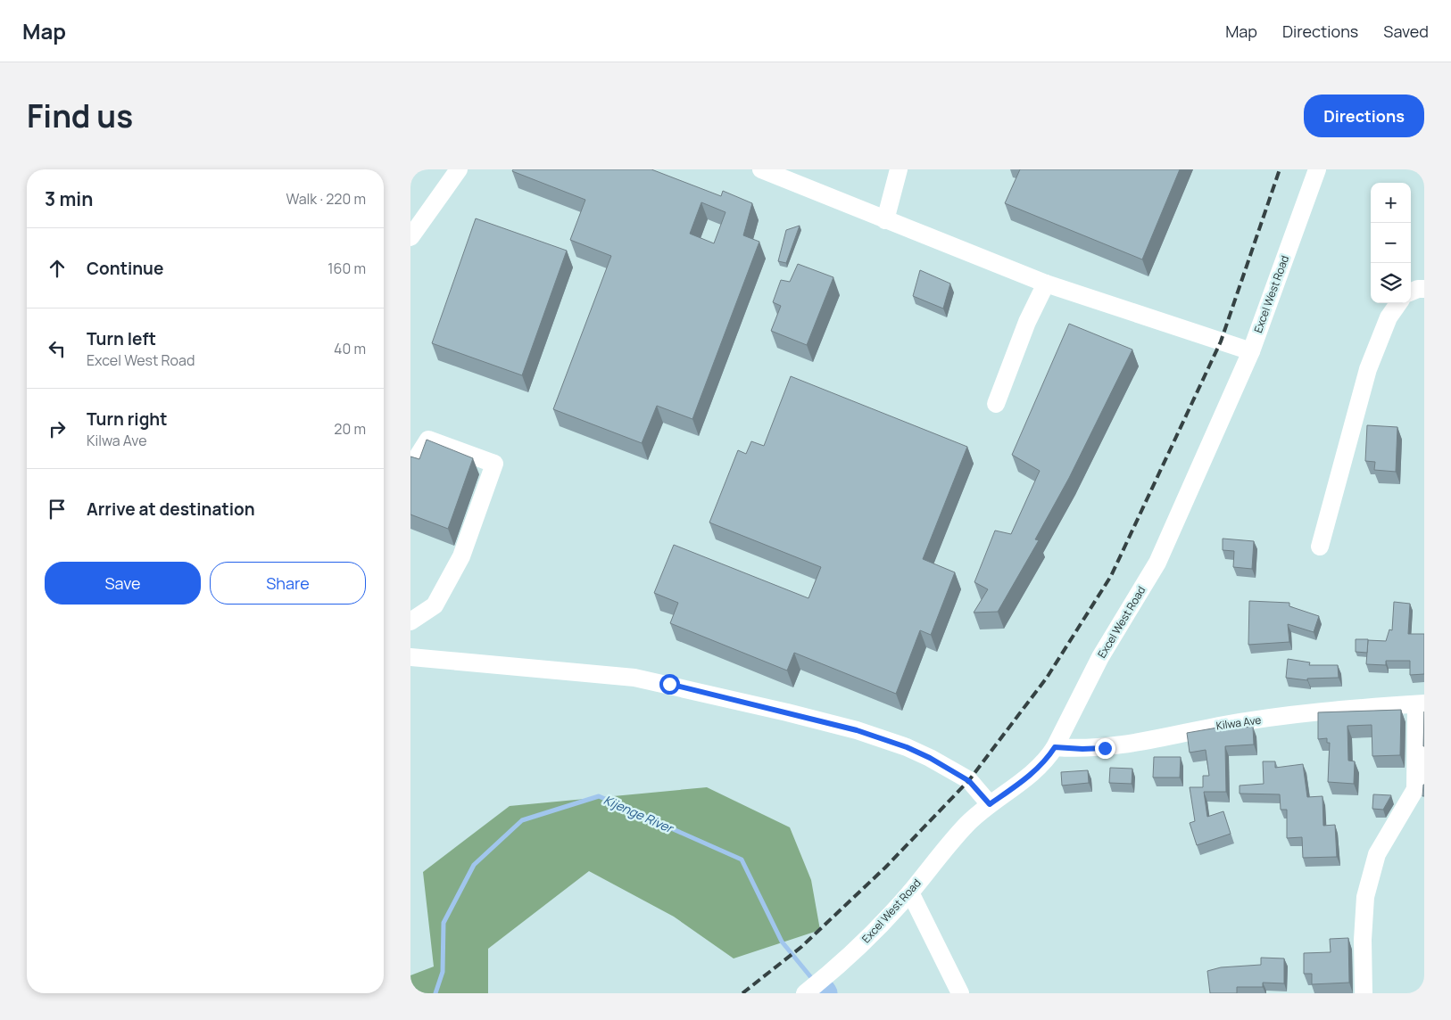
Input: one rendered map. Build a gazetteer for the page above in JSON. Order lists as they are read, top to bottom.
{
  "streets": {
    "street": ["Excel West Road", "Kilwa Ave"]
  },
  "crossings": [
    ["Excel West Road", "Kilwa Ave"]
  ],
  "water": ["Kijenge River"],
  "page": {
    "header": "Map",
    "nav": ["Map", "Directions", "Saved"],
    "title": "Find us",
    "buttons": [
      "Directions",
      ["Save", "Share"]
    ],
    "heading": ["3 min", "Walk · 220 m"],
    "map_buttons": ["+", "−"],
    "list": [
      ["Continue", "160 m"],
      ["Turn left", "Excel West Road", "40 m"],
      ["Turn right", "Kilwa Ave", "20 m"],
      "Arrive at destination"
    ]
  }
}
